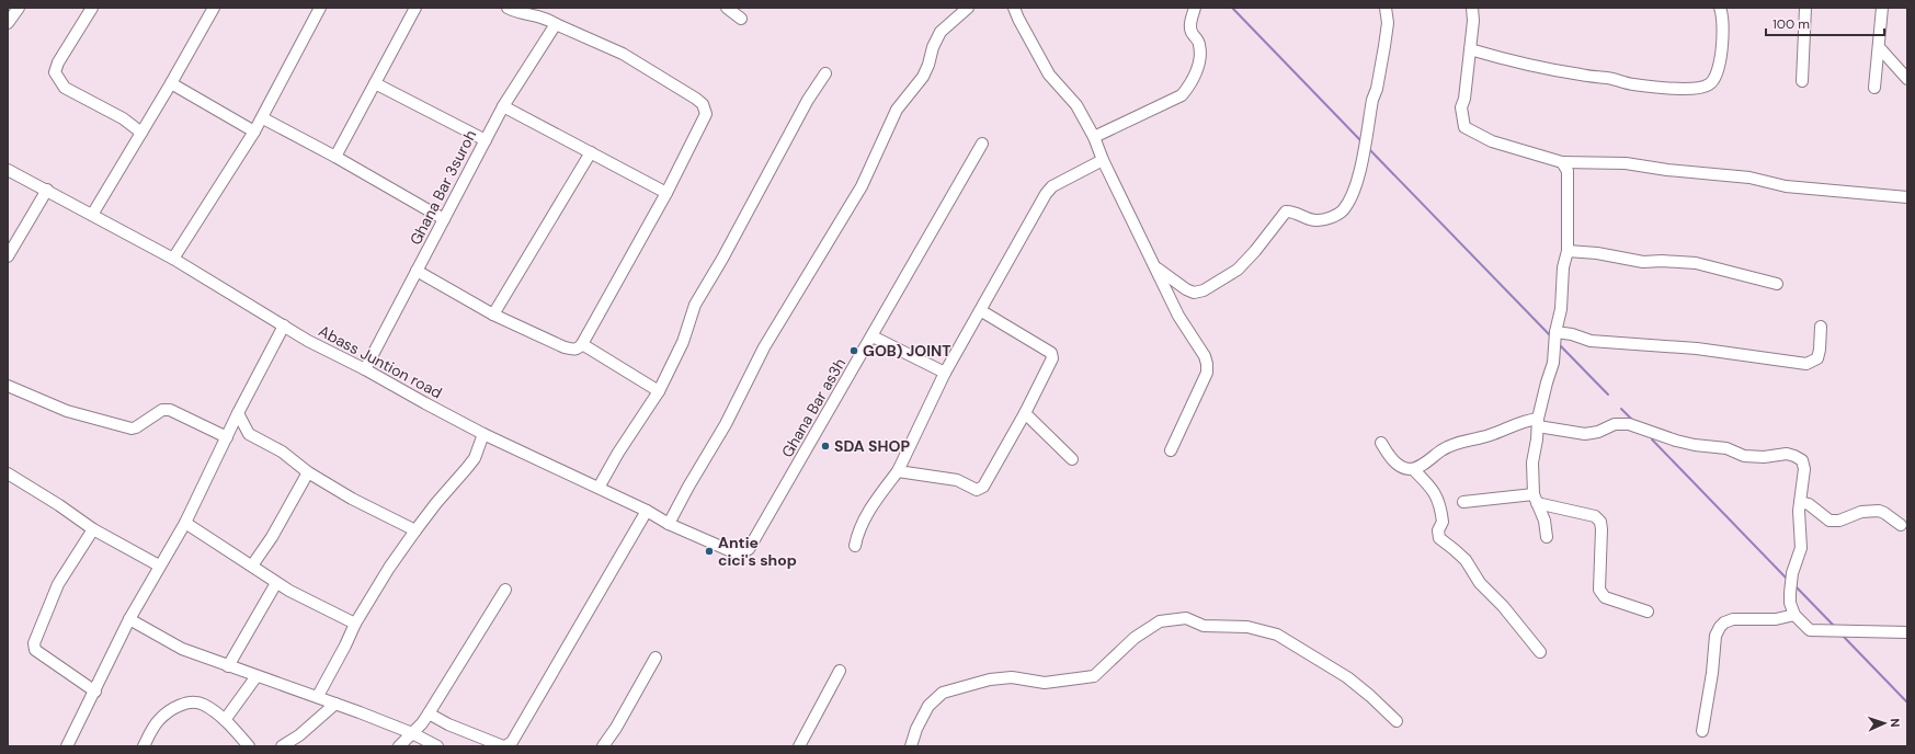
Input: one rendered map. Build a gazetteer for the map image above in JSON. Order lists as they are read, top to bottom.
{
  "streets": {
    "street": ["Ghana Bar 3suroh", "Abass Juntion road", "Ghana Bar as3h"]
  },
  "crossings": [
    ["Ghana Bar 3suroh", "Abass Juntion road"],
    ["Abass Juntion road", "Ghana Bar as3h"]
  ],
  "places": ["GOB) JOINT", "SDA SHOP", "Antie cici's shop"],
  "scale_bar": "100 m",
  "north": "right"
}
